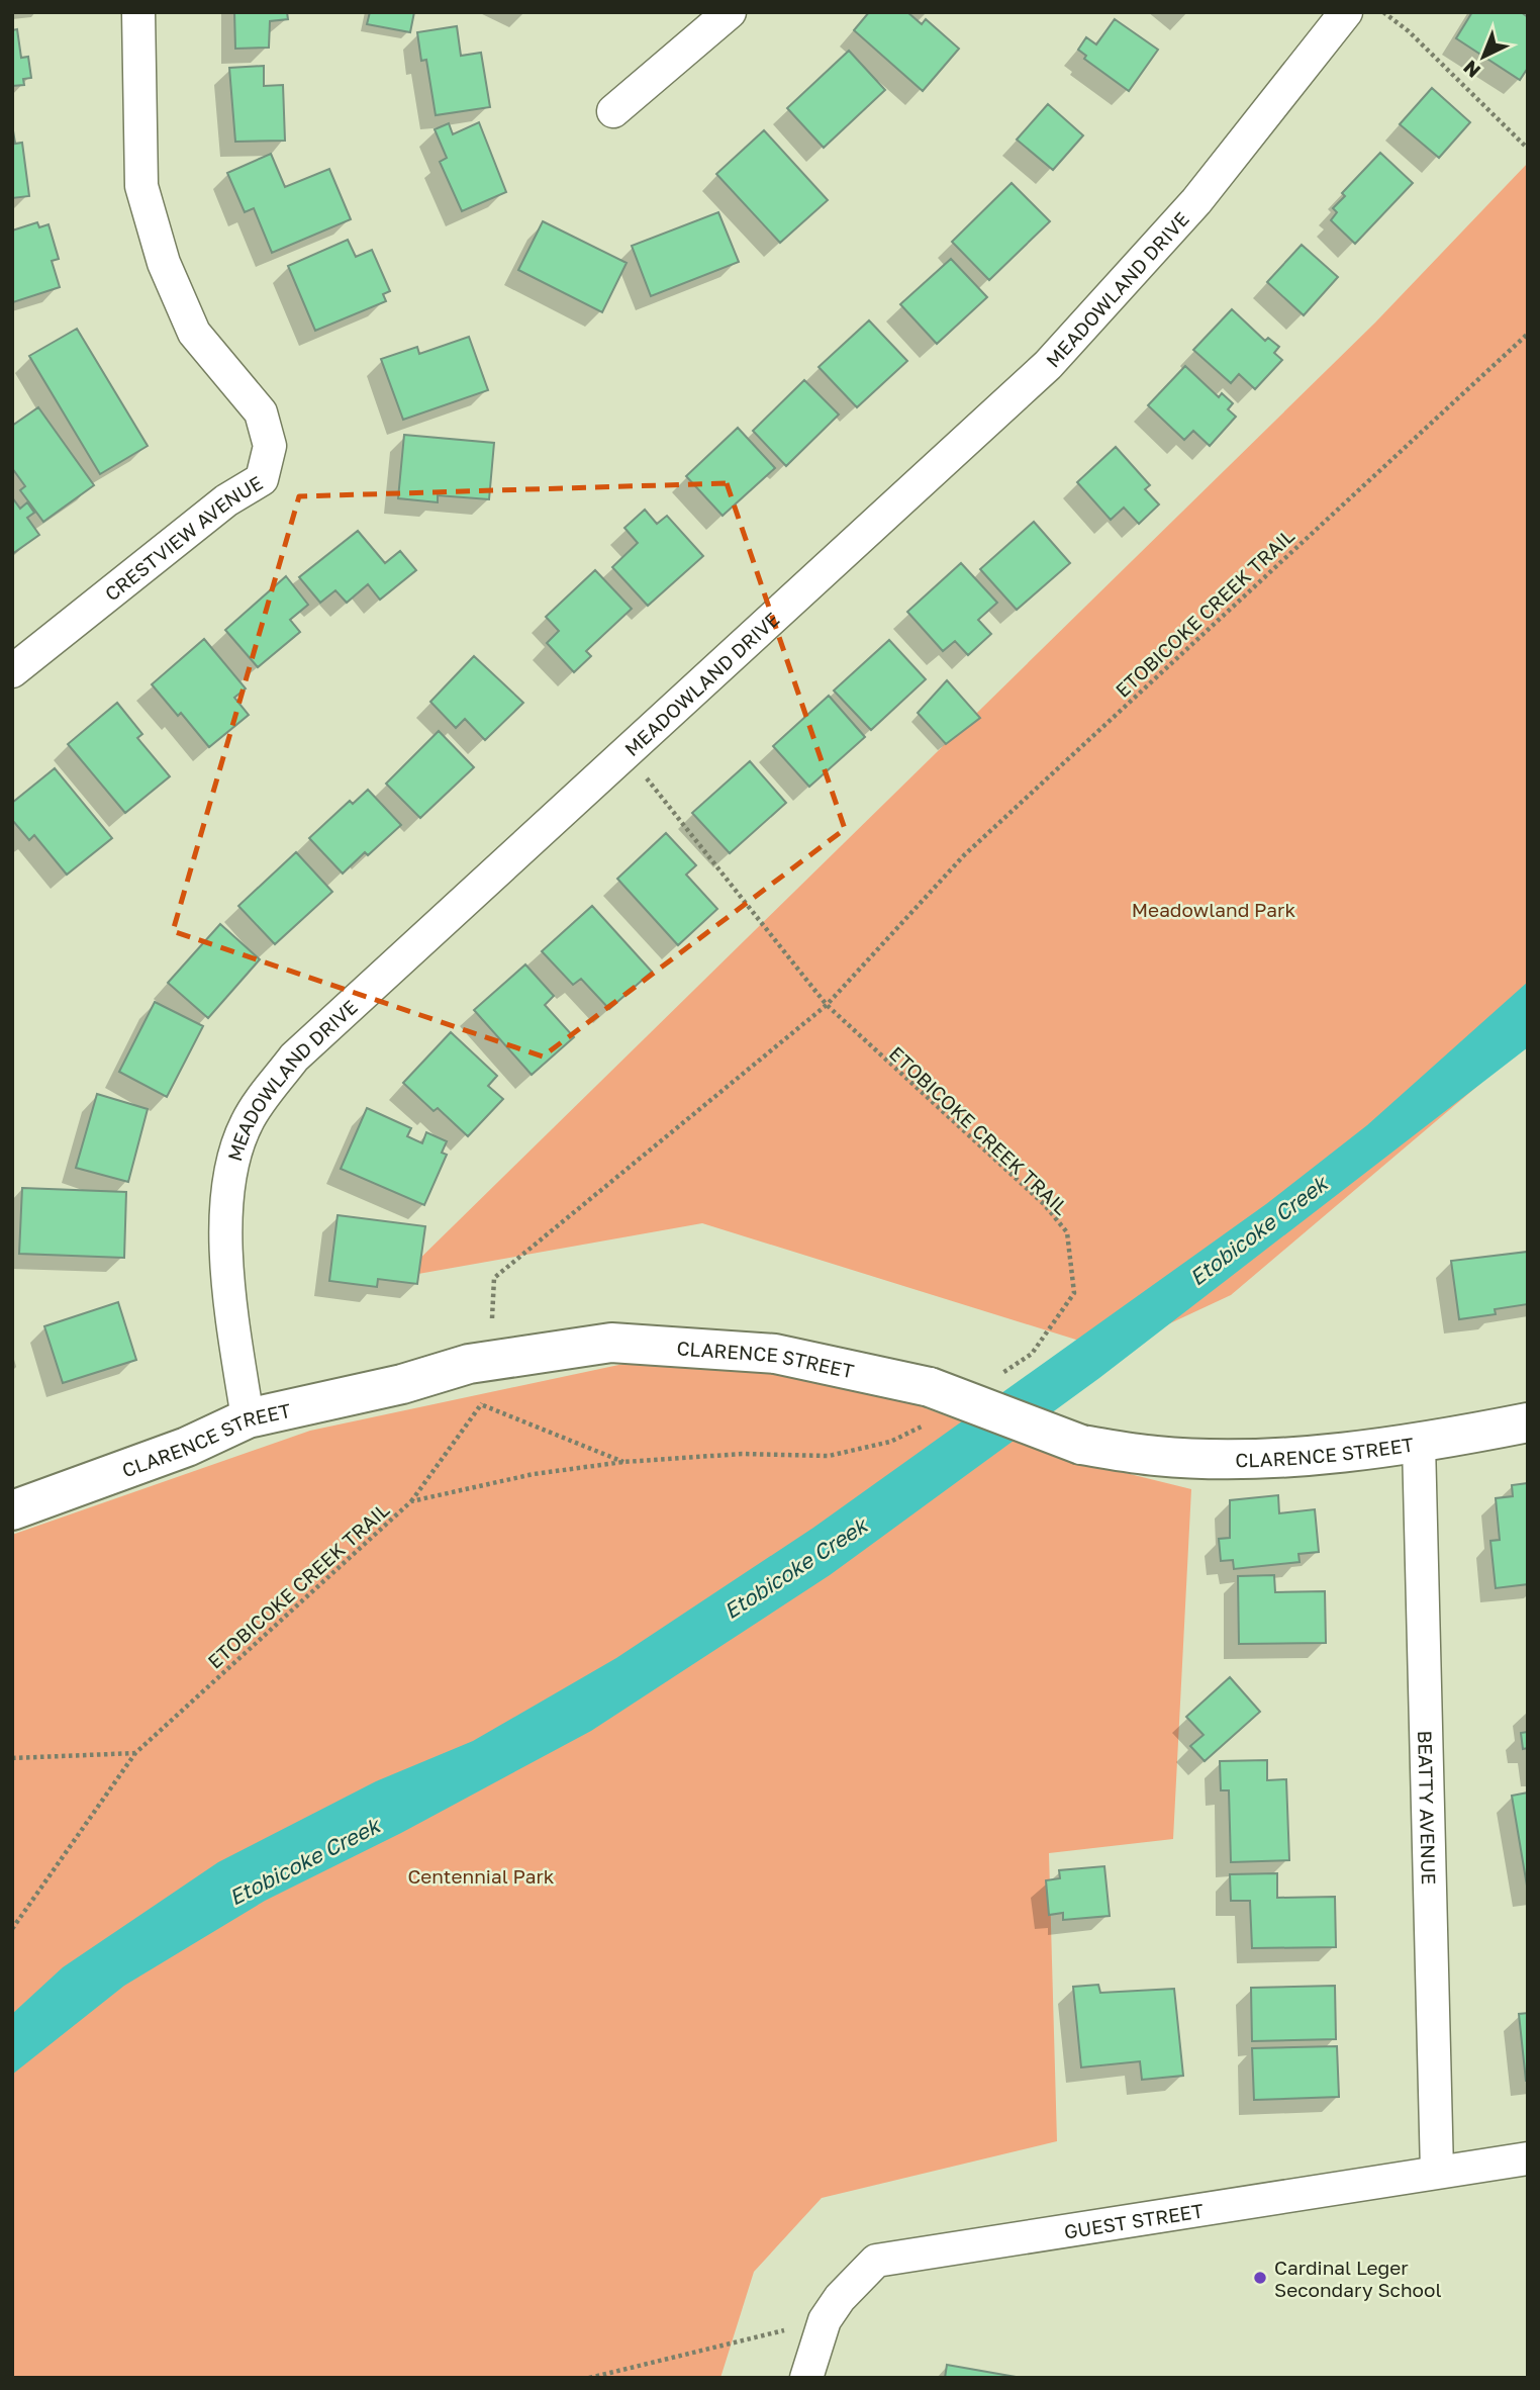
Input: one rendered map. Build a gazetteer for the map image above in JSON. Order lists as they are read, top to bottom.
{
  "streets": {
    "street": [
      "MEADOWLAND DRIVE",
      "CRESTVIEW AVENUE",
      "CLARENCE STREET",
      "BEATTY AVENUE",
      "GUEST STREET"
    ],
    "path": ["ETOBICOKE CREEK TRAIL"]
  },
  "crossings": [
    ["MEADOWLAND DRIVE", "CLARENCE STREET"],
    ["ETOBICOKE CREEK TRAIL", "CLARENCE STREET"],
    ["CLARENCE STREET", "BEATTY AVENUE"],
    ["BEATTY AVENUE", "GUEST STREET"]
  ],
  "water": ["Etobicoke Creek"],
  "parks": ["Meadowland Park", "Centennial Park"],
  "places": ["Cardinal Leger Secondary School"],
  "north": "bottom left"
}
